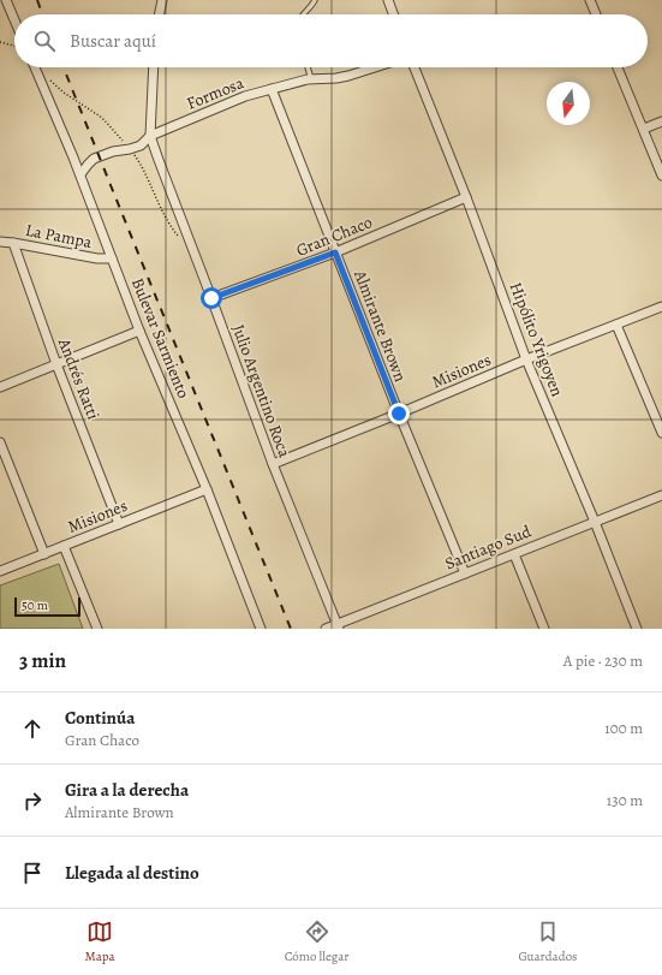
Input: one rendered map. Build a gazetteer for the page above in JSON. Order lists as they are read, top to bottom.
{
  "streets": {
    "street": [
      "Formosa",
      "La Pampa",
      "Gran Chaco",
      "Almirante Brown",
      "Bulevar Sarmiento",
      "Hipólito Yrigoyen",
      "Misiones",
      "Andrés Ratti",
      "Julio Argentino Roca",
      "Santiago Sud"
    ]
  },
  "crossings": [
    ["Formosa", "Almirante Brown"],
    ["Formosa", "Bulevar Sarmiento"],
    ["Formosa", "Julio Argentino Roca"],
    ["La Pampa", "Bulevar Sarmiento"],
    ["La Pampa", "Andrés Ratti"],
    ["Gran Chaco", "Almirante Brown"],
    ["Gran Chaco", "Hipólito Yrigoyen"],
    ["Gran Chaco", "Julio Argentino Roca"],
    ["Almirante Brown", "Misiones"],
    ["Almirante Brown", "Santiago Sud"],
    ["Bulevar Sarmiento", "Misiones"],
    ["Hipólito Yrigoyen", "Misiones"],
    ["Hipólito Yrigoyen", "Santiago Sud"],
    ["Misiones", "Andrés Ratti"],
    ["Misiones", "Julio Argentino Roca"],
    ["Julio Argentino Roca", "Santiago Sud"]
  ],
  "scale_bar": "50 m",
  "north": "bottom",
  "page": {
    "search": "Buscar aquí",
    "scale": "50 m",
    "heading": ["3 min", "A pie · 230 m"],
    "list": [
      ["Continúa", "Gran Chaco", "100 m"],
      ["Gira a la derecha", "Almirante Brown", "130 m"],
      "Llegada al destino"
    ],
    "nav": ["Mapa", "Cómo llegar", "Guardados"]
  }
}
